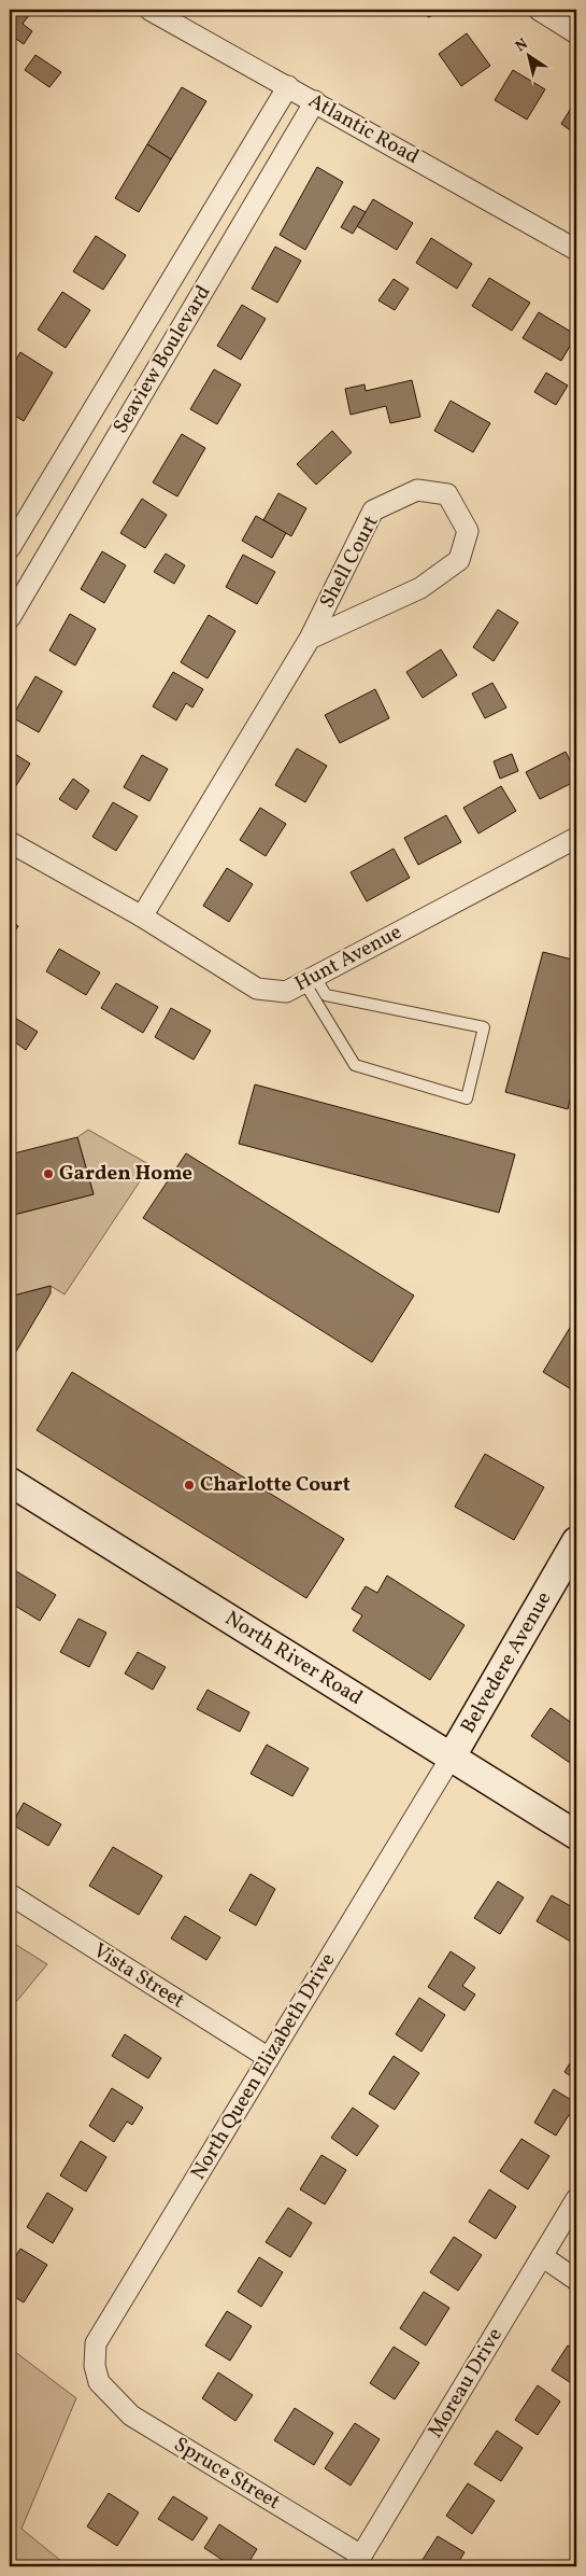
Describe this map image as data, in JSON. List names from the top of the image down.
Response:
{
  "streets": {
    "main road": ["North River Road", "Belvedere Avenue"],
    "street": [
      "Atlantic Road",
      "Seaview Boulevard",
      "Shell Court",
      "Hunt Avenue",
      "Vista Street",
      "North Queen Elizabeth Drive",
      "Moreau Drive",
      "Spruce Street"
    ]
  },
  "crossings": [
    ["Atlantic Road", "Seaview Boulevard"],
    ["Shell Court", "Hunt Avenue"],
    ["North River Road", "Belvedere Avenue"],
    ["North River Road", "North Queen Elizabeth Drive"],
    ["Belvedere Avenue", "North Queen Elizabeth Drive"],
    ["Vista Street", "North Queen Elizabeth Drive"],
    ["North Queen Elizabeth Drive", "Spruce Street"],
    ["Moreau Drive", "Spruce Street"]
  ],
  "places": ["Garden Home", "Charlotte Court"],
  "north": "top left"
}
